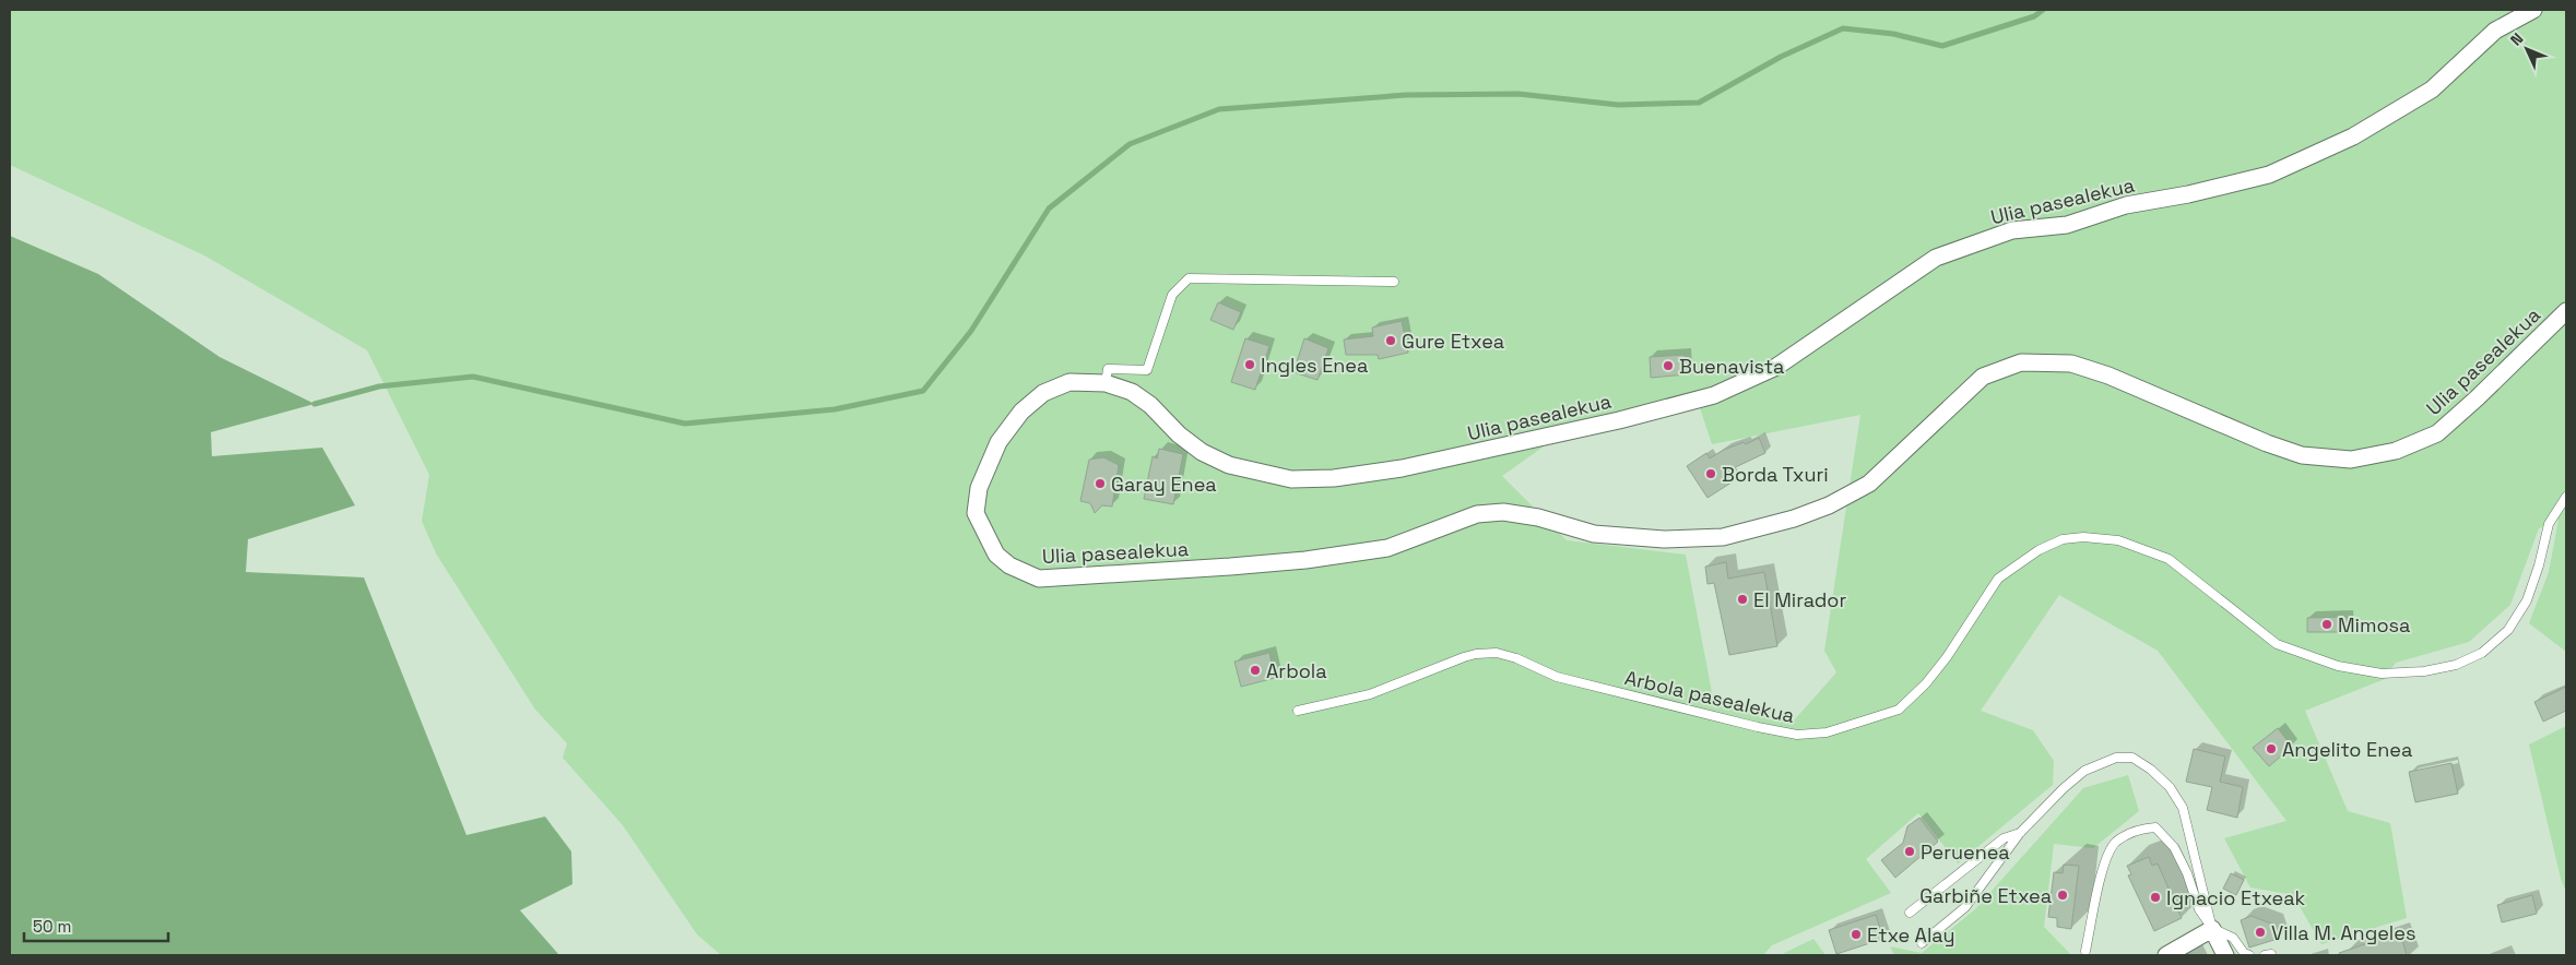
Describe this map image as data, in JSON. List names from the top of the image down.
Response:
{
  "streets": {
    "street": ["Ulia pasealekua"],
    "lane": ["Arbola pasealekua"]
  },
  "places": [
    "Gure Etxea",
    "Ingles Enea",
    "Buenavista",
    "Borda Txuri",
    "Garay Enea",
    "El Mirador",
    "Mimosa",
    "Arbola",
    "Angelito Enea",
    "Peruenea",
    "Garbiñe Etxea",
    "Ignacio Etxeak",
    "Villa M. Angeles",
    "Etxe Alay"
  ],
  "scale_bar": "50 m",
  "north": "top left"
}
